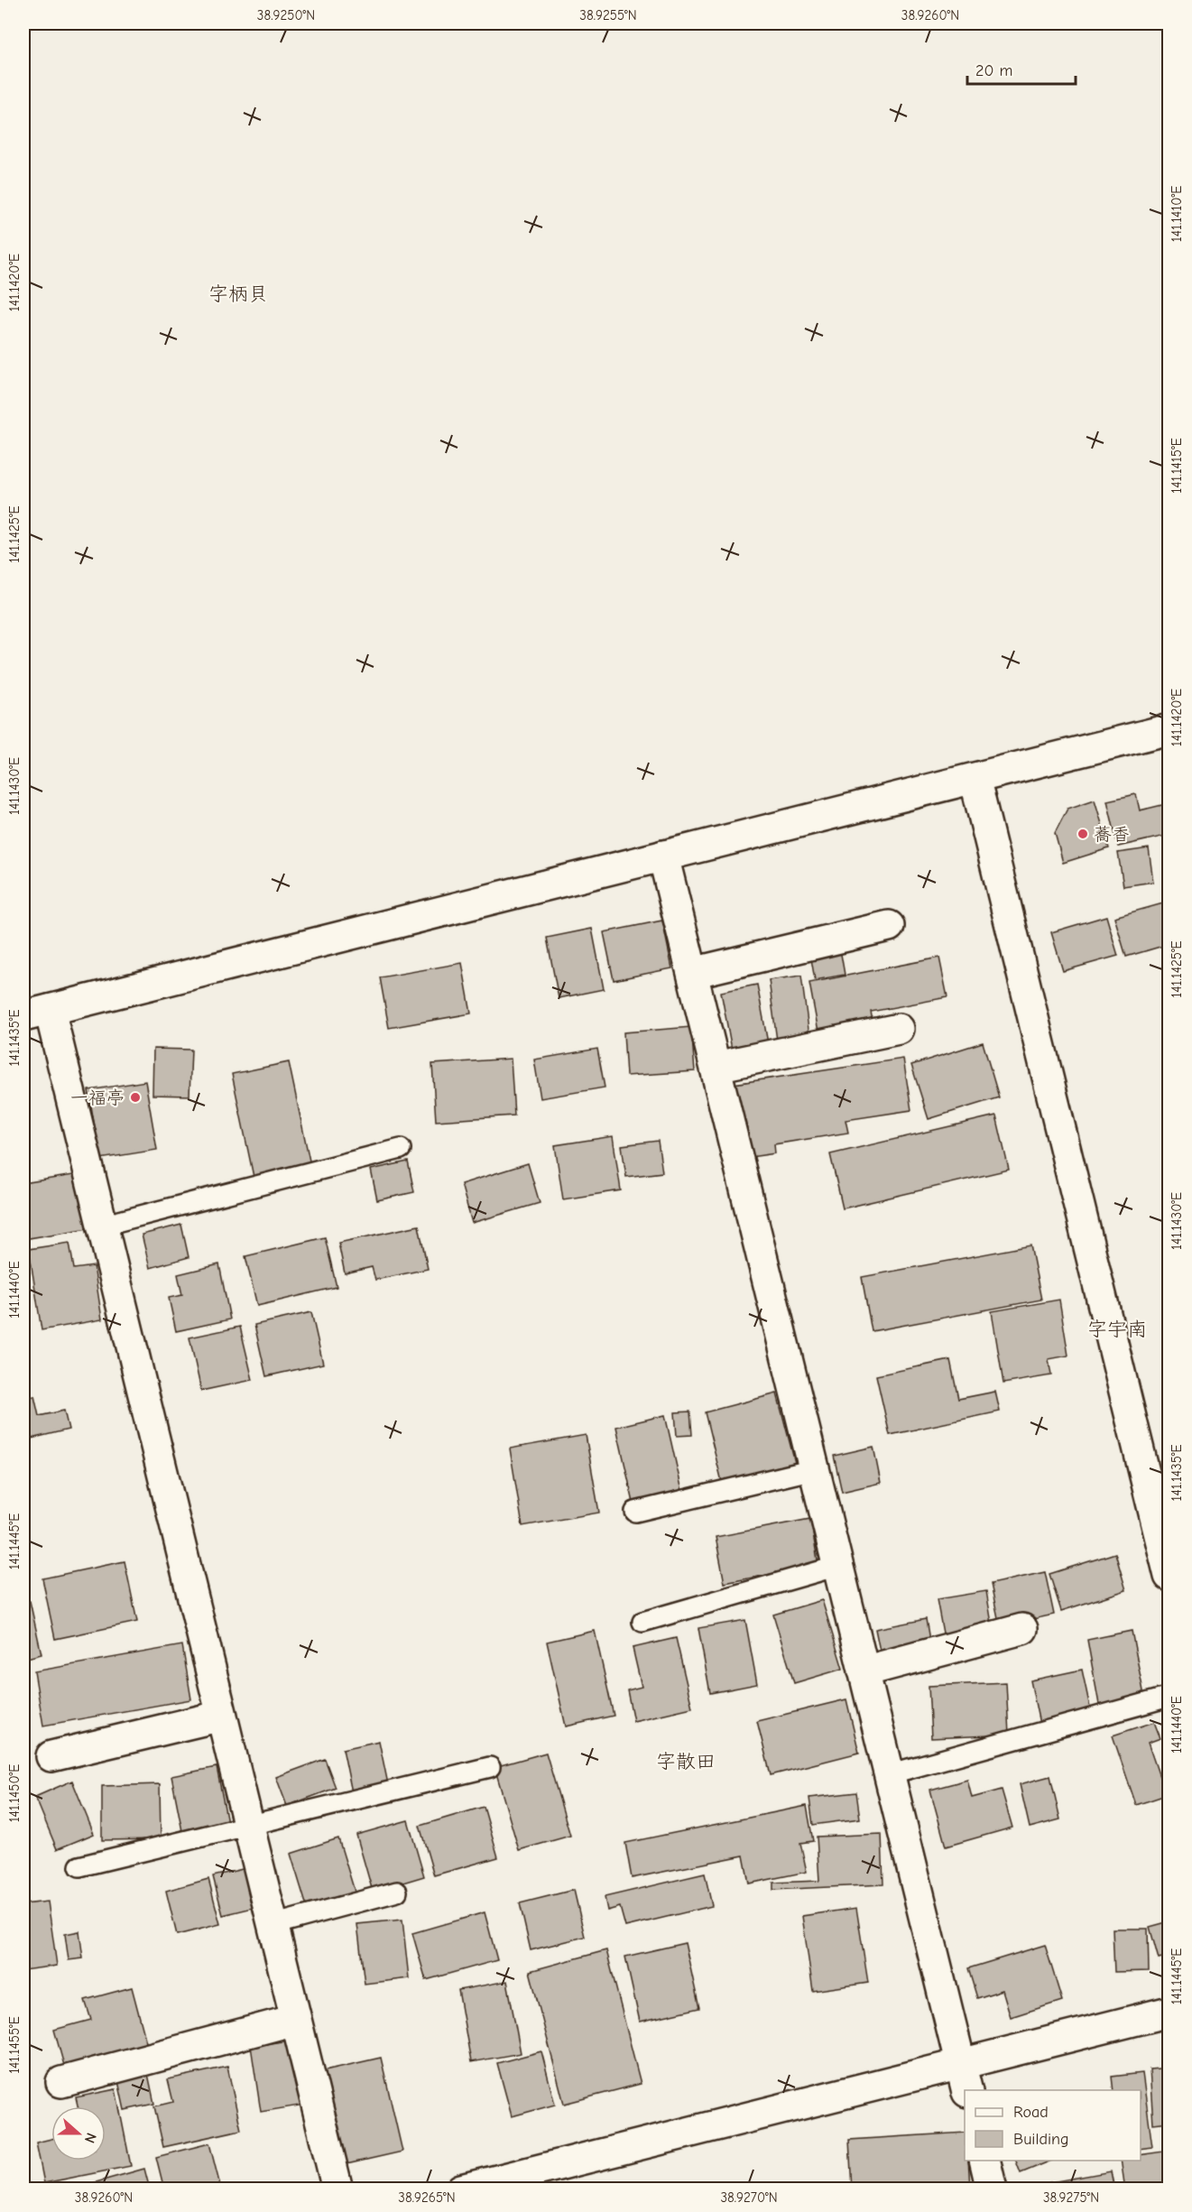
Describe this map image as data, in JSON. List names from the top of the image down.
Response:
{
  "districts": ["字柄貝", "字宇南", "字散田"],
  "places": ["蕎香", "一福亭"],
  "legend": ["Road", "Building"],
  "scale_bar": "20 m",
  "north": "right",
  "coordinates": [
    "38.9250°N",
    "38.9255°N",
    "38.9260°N",
    "141.1410°E",
    "141.1420°E",
    "141.1415°E",
    "141.1425°E",
    "141.1430°E",
    "141.1435°E",
    "141.1440°E",
    "141.1445°E",
    "141.1450°E",
    "141.1455°E",
    "38.9265°N",
    "38.9270°N",
    "38.9275°N"
  ]
}
